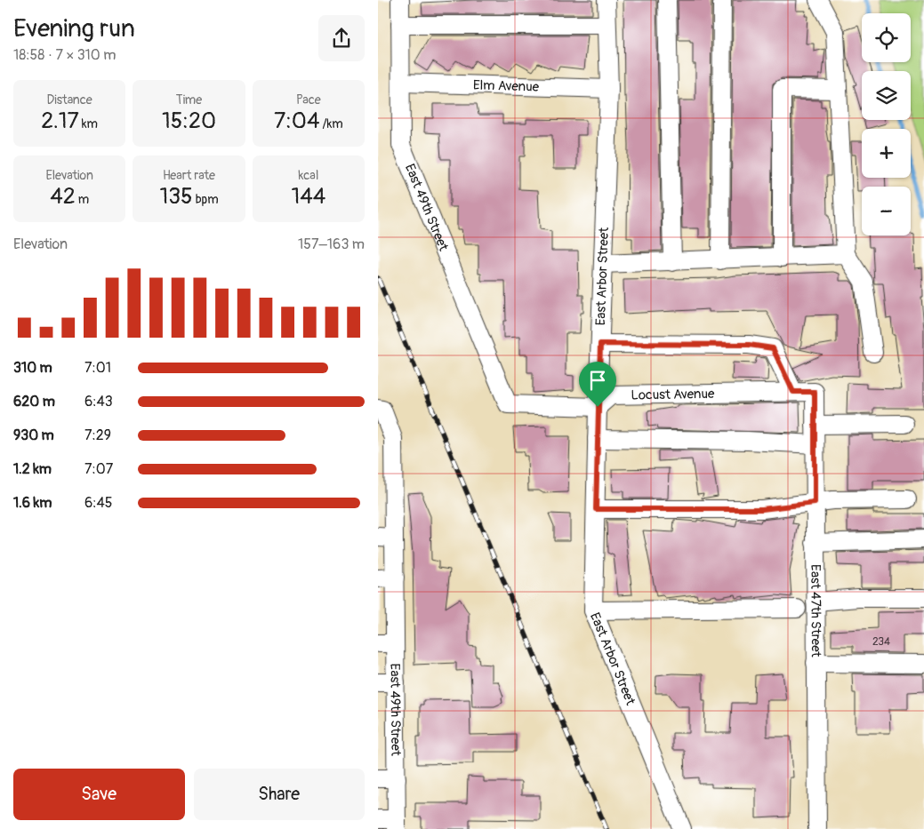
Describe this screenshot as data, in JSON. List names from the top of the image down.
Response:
{
  "streets": {
    "street": [
      "Elm Avenue",
      "East 49th Street",
      "East Arbor Street",
      "Locust Avenue",
      "East 47th Street"
    ]
  },
  "crossings": [
    ["Elm Avenue", "East 49th Street"],
    ["Elm Avenue", "East Arbor Street"],
    ["East 49th Street", "East Arbor Street"],
    ["East 49th Street", "Locust Avenue"],
    ["East Arbor Street", "Locust Avenue"],
    ["Locust Avenue", "East 47th Street"]
  ],
  "house_numbers": ["234"],
  "page": {
    "heading": ["Evening run", "18:58 · 7 × 310 m"],
    "map_buttons": ["+", "−"],
    "stats": [
      ["Distance", "2.17 km"],
      ["Time", "15:20"],
      ["Pace", "7:04 /km"],
      ["Elevation", "42 m"],
      ["Heart rate", "135 bpm"],
      ["kcal", "144"]
    ],
    "chart": ["Elevation", "157–163 m"],
    "list": [
      {
        "name": "310 m",
        "note": "7:01"
      },
      {
        "name": "620 m",
        "note": "6:43"
      },
      {
        "name": "930 m",
        "note": "7:29"
      },
      {
        "name": "1.2 km",
        "note": "7:07"
      },
      {
        "name": "1.6 km",
        "note": "6:45"
      }
    ],
    "buttons": ["Save", "Share"]
  }
}
